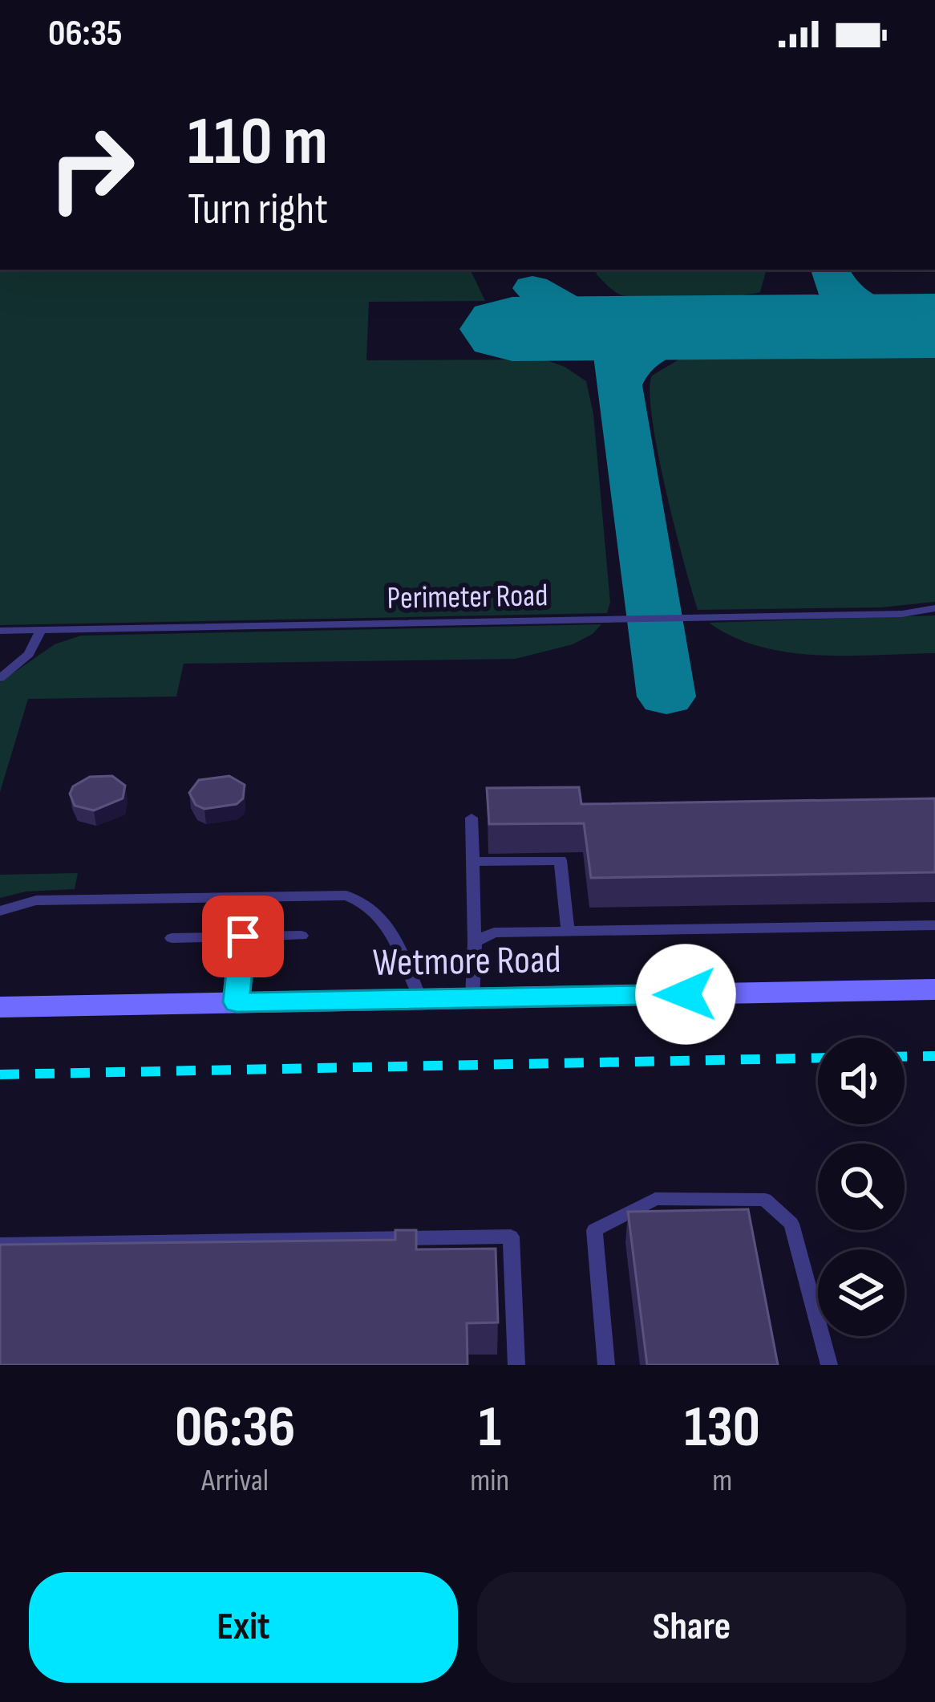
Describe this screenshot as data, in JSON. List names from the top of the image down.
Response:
{
  "streets": {
    "main road": ["Wetmore Road"],
    "lane": ["Perimeter Road"]
  },
  "page": {
    "status": "06:35",
    "turn": ["110 m", "Turn right"],
    "eta": [
      "06:36",
      "Arrival",
      "1",
      "min",
      "130",
      "m"
    ],
    "buttons": ["Exit", "Share"]
  }
}
